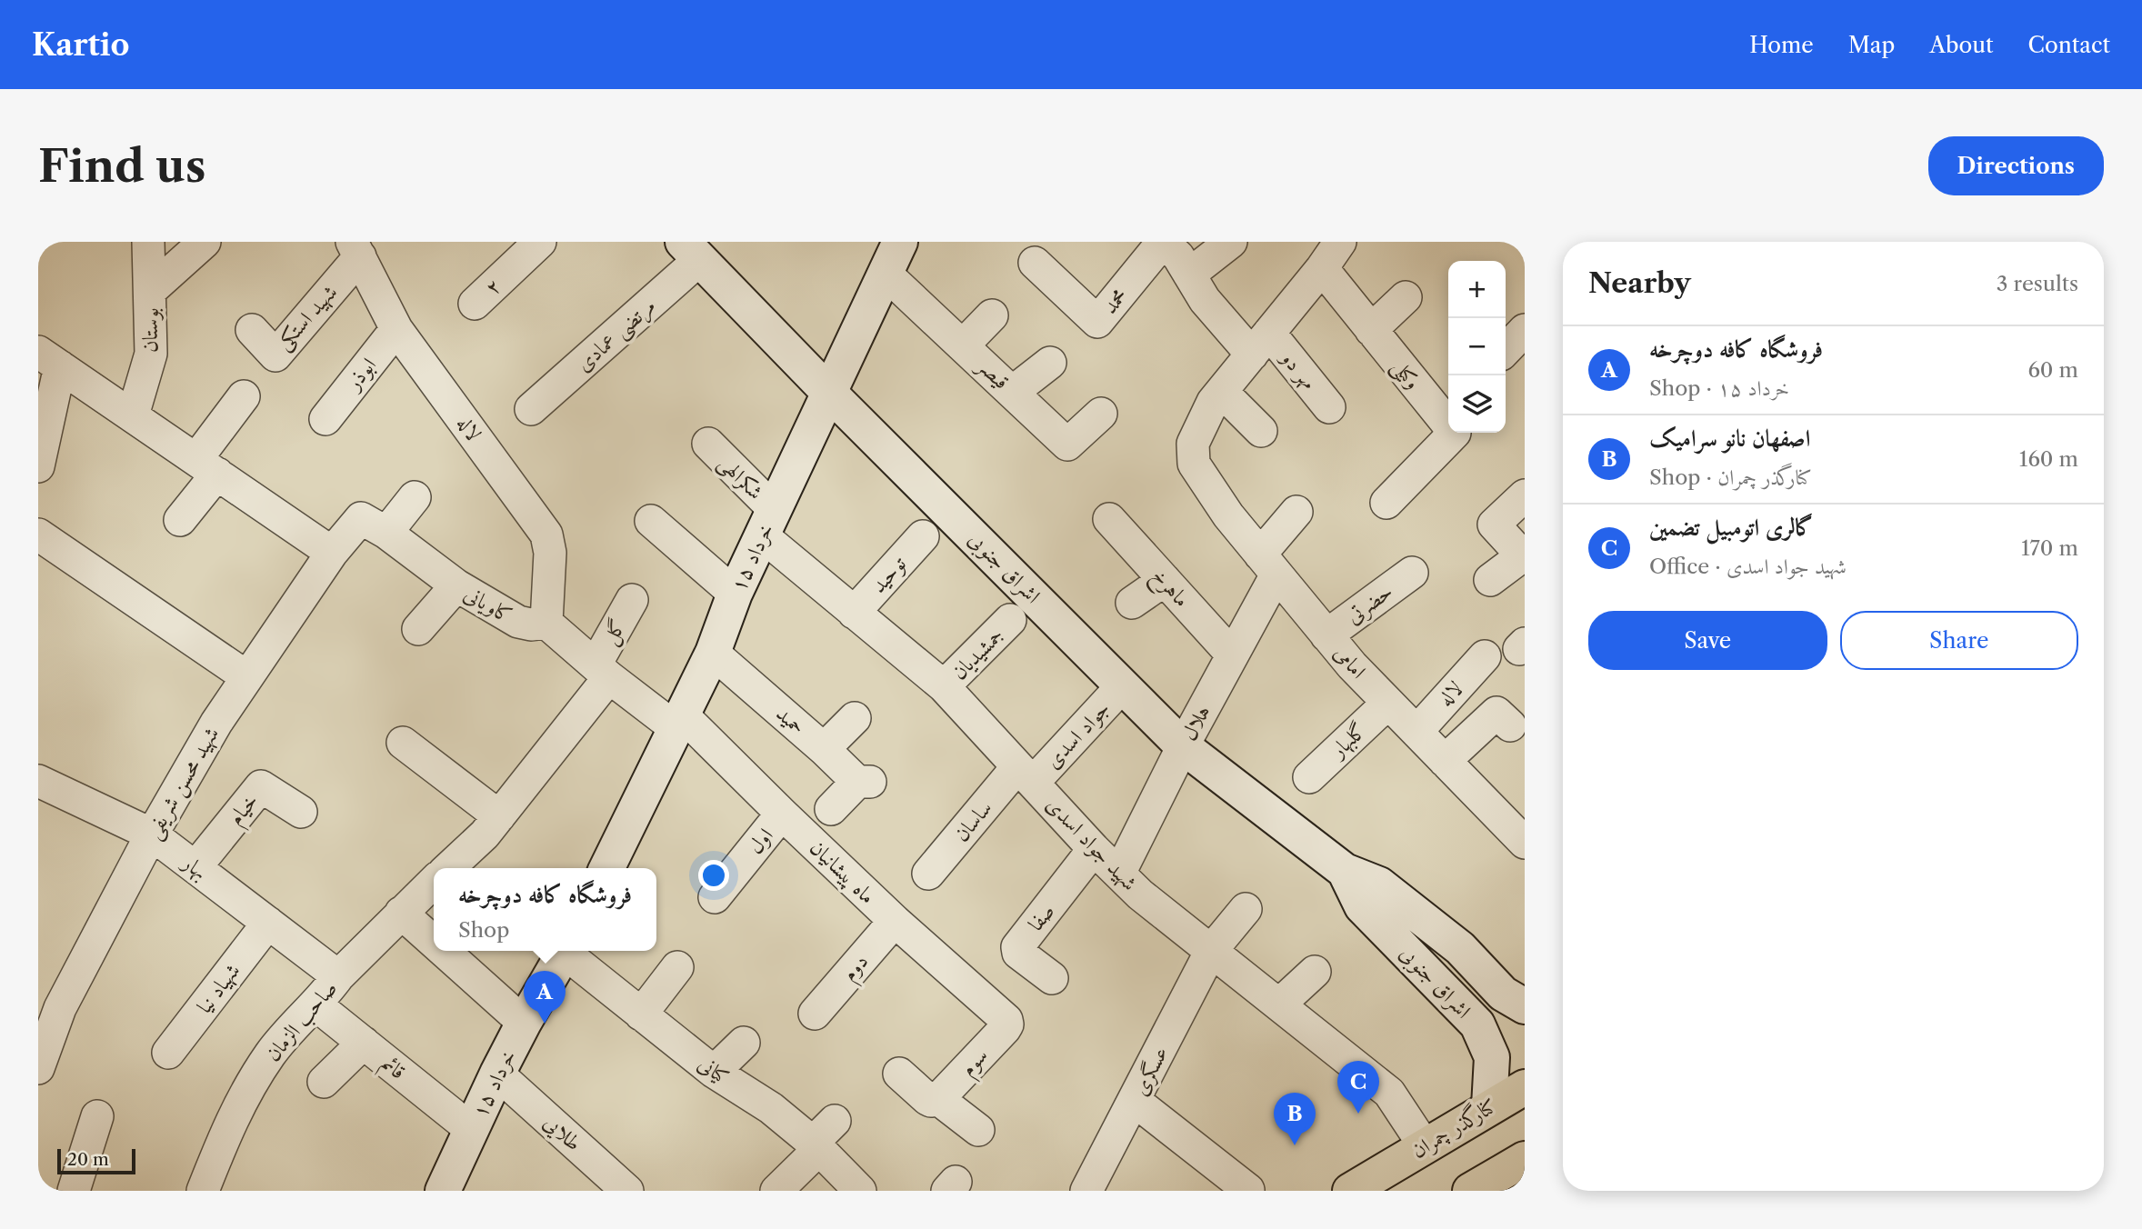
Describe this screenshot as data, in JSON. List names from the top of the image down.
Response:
{
  "streets": {
    "main road": ["۱۵ خرداد", "اشراق جنوبی", "کنارگذر چمران"],
    "street": [
      "۲",
      "محمد",
      "شهید استکی",
      "بوستان",
      "مرتضی عمادی",
      "مهر دو",
      "ابوذر",
      "قیصر",
      "وکیلی",
      "لاله",
      "شکرالهی",
      "توحید",
      "ماهرخ",
      "حضرتی",
      "کاویانی",
      "گل",
      "جمشیدیان",
      "امامی",
      "حمید",
      "هلال",
      "جواد اسدی",
      "گلبهار",
      "شهید محسن شریفی",
      "خیام",
      "ساسان",
      "اول",
      "شهید جواد اسدی",
      "بهار",
      "ماه پیشانیان",
      "صفا",
      "دوم",
      "شهیاد نیا",
      "صاحب الزمان",
      "سوم",
      "قائم",
      "کیانی",
      "عسگری",
      "طلایی"
    ]
  },
  "crossings": [
    ["محمد", "مهر دو"],
    ["شهید استکی", "لاله"],
    ["مرتضی عمادی", "اشراق جنوبی"],
    ["ابوذر", "لاله"],
    ["قیصر", "۱۵ خرداد"],
    ["لاله", "کاویانی"],
    ["لاله", "امامی"],
    ["شکرالهی", "۱۵ خرداد"],
    ["شکرالهی", "شهید جواد اسدی"],
    ["۱۵ خرداد", "اشراق جنوبی"],
    ["۱۵ خرداد", "حمید"],
    ["۱۵ خرداد", "شهید جواد اسدی"],
    ["۱۵ خرداد", "ماه پیشانیان"],
    ["۱۵ خرداد", "قائم"],
    ["۱۵ خرداد", "طلایی"],
    ["اشراق جنوبی", "هلال"],
    ["اشراق جنوبی", "جواد اسدی"],
    ["اشراق جنوبی", "کنارگذر چمران"],
    ["توحید", "شهید جواد اسدی"],
    ["ماهرخ", "هلال"],
    ["حضرتی", "امامی"],
    ["کاویانی", "شهید محسن شریفی"],
    ["جمشیدیان", "شهید جواد اسدی"],
    ["امامی", "هلال"],
    ["امامی", "گلبهار"],
    ["هلال", "شهید جواد اسدی"],
    ["جواد اسدی", "ساسان"],
    ["جواد اسدی", "شهید جواد اسدی"],
    ["شهید محسن شریفی", "بهار"],
    ["خیام", "بهار"],
    ["ساسان", "شهید جواد اسدی"],
    ["اول", "ماه پیشانیان"],
    ["شهید جواد اسدی", "صفا"],
    ["شهید جواد اسدی", "عسگری"],
    ["شهید جواد اسدی", "کنارگذر چمران"],
    ["بهار", "شهیاد نیا"],
    ["بهار", "صاحب الزمان"],
    ["ماه پیشانیان", "دوم"],
    ["ماه پیشانیان", "سوم"],
    ["صاحب الزمان", "قائم"]
  ],
  "scale_bar": "20 m",
  "page": {
    "header": "Kartio",
    "nav": [
      "Home",
      "Map",
      "About",
      "Contact"
    ],
    "buttons": [
      "Directions",
      ["Save", "Share"]
    ],
    "title": "Find us",
    "heading": ["Nearby", "3 results"],
    "map_buttons": ["+", "−"],
    "list": [
      {
        "mark": "A",
        "name": "فروشگاه کافه دوچرخه",
        "note": "Shop · ۱۵ خرداد",
        "value": "60 m"
      },
      {
        "mark": "B",
        "name": "اصفهان نانو سرامیک",
        "note": "Shop · کنارگذر چمران",
        "value": "160 m"
      },
      {
        "mark": "C",
        "name": "گالری اتومبیل تضمین",
        "note": "Office · شهید جواد اسدی",
        "value": "170 m"
      }
    ],
    "popup": ["فروشگاه کافه دوچرخه", "Shop"],
    "pins": ["A", "C", "B"],
    "scale": "20 m"
  }
}
